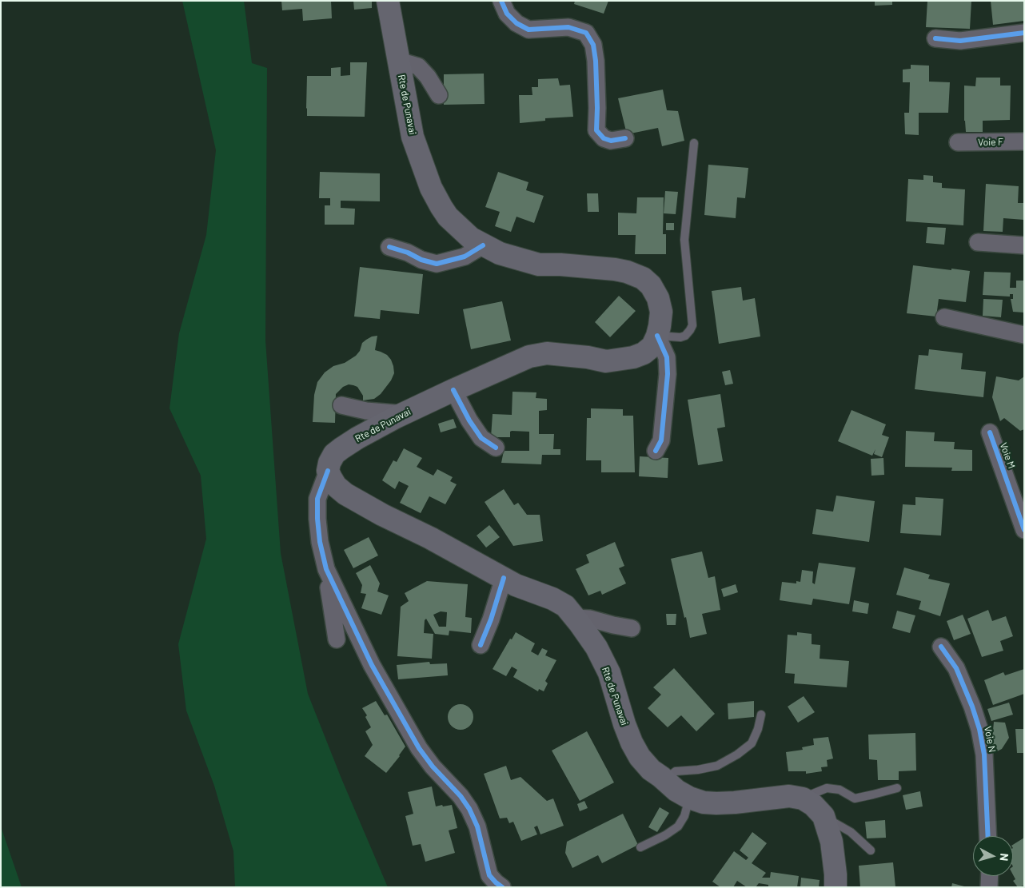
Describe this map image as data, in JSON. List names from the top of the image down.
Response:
{
  "streets": {
    "main road": ["Rte de Punavai"],
    "street": ["Voie F", "Voie M", "Voie N"]
  },
  "north": "right"
}
